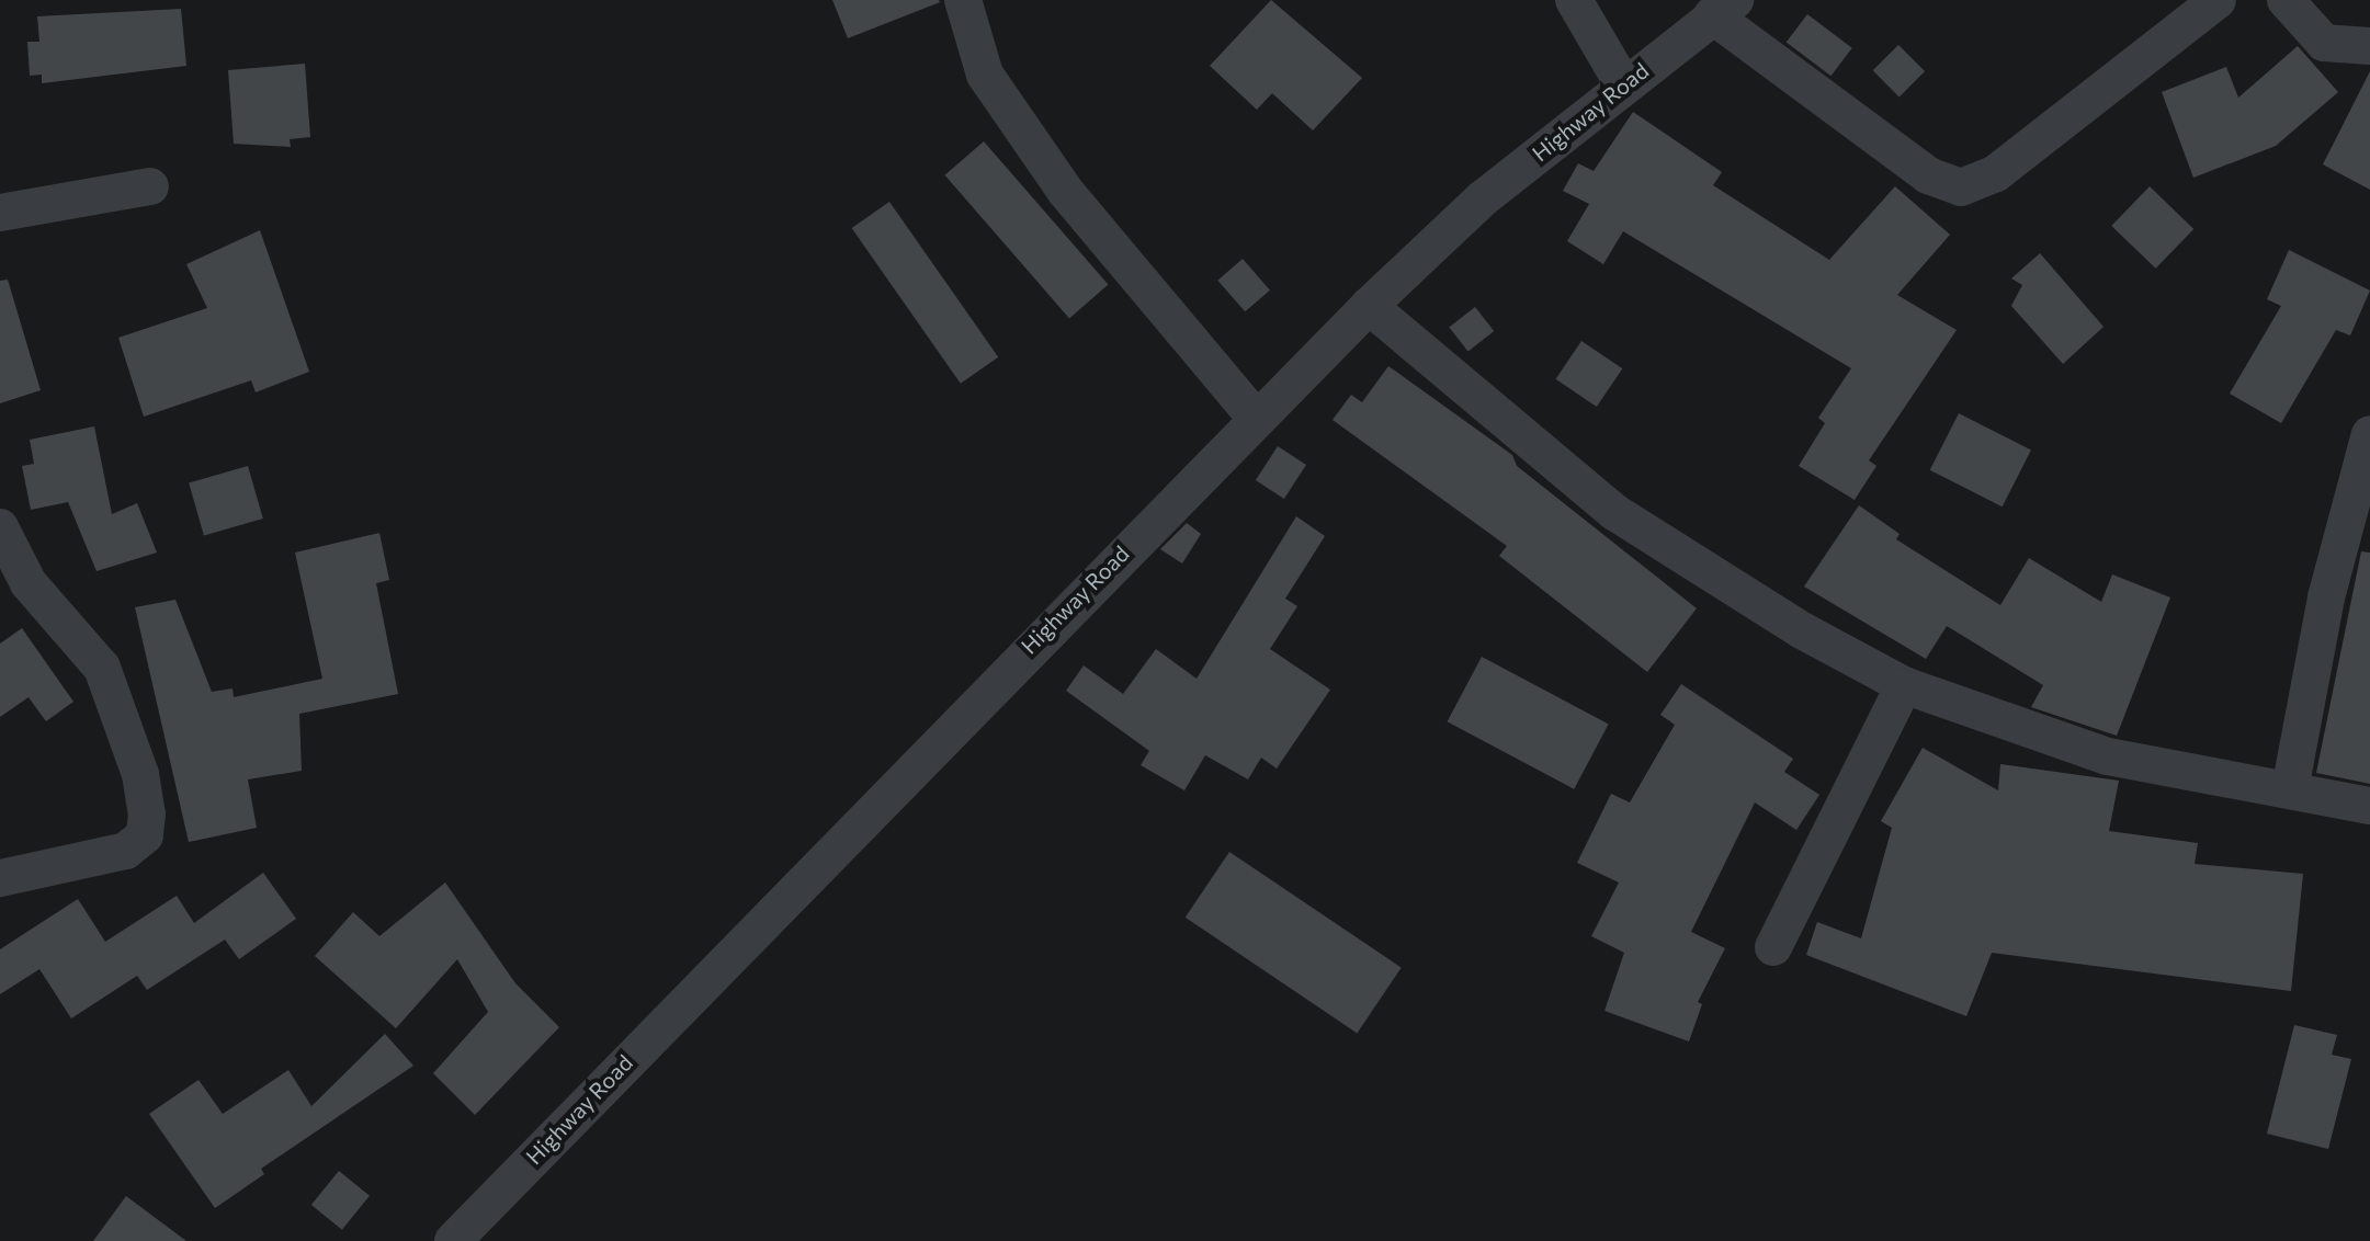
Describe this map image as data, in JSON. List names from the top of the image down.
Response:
{
  "streets": {
    "street": ["Highway Road"]
  }
}
